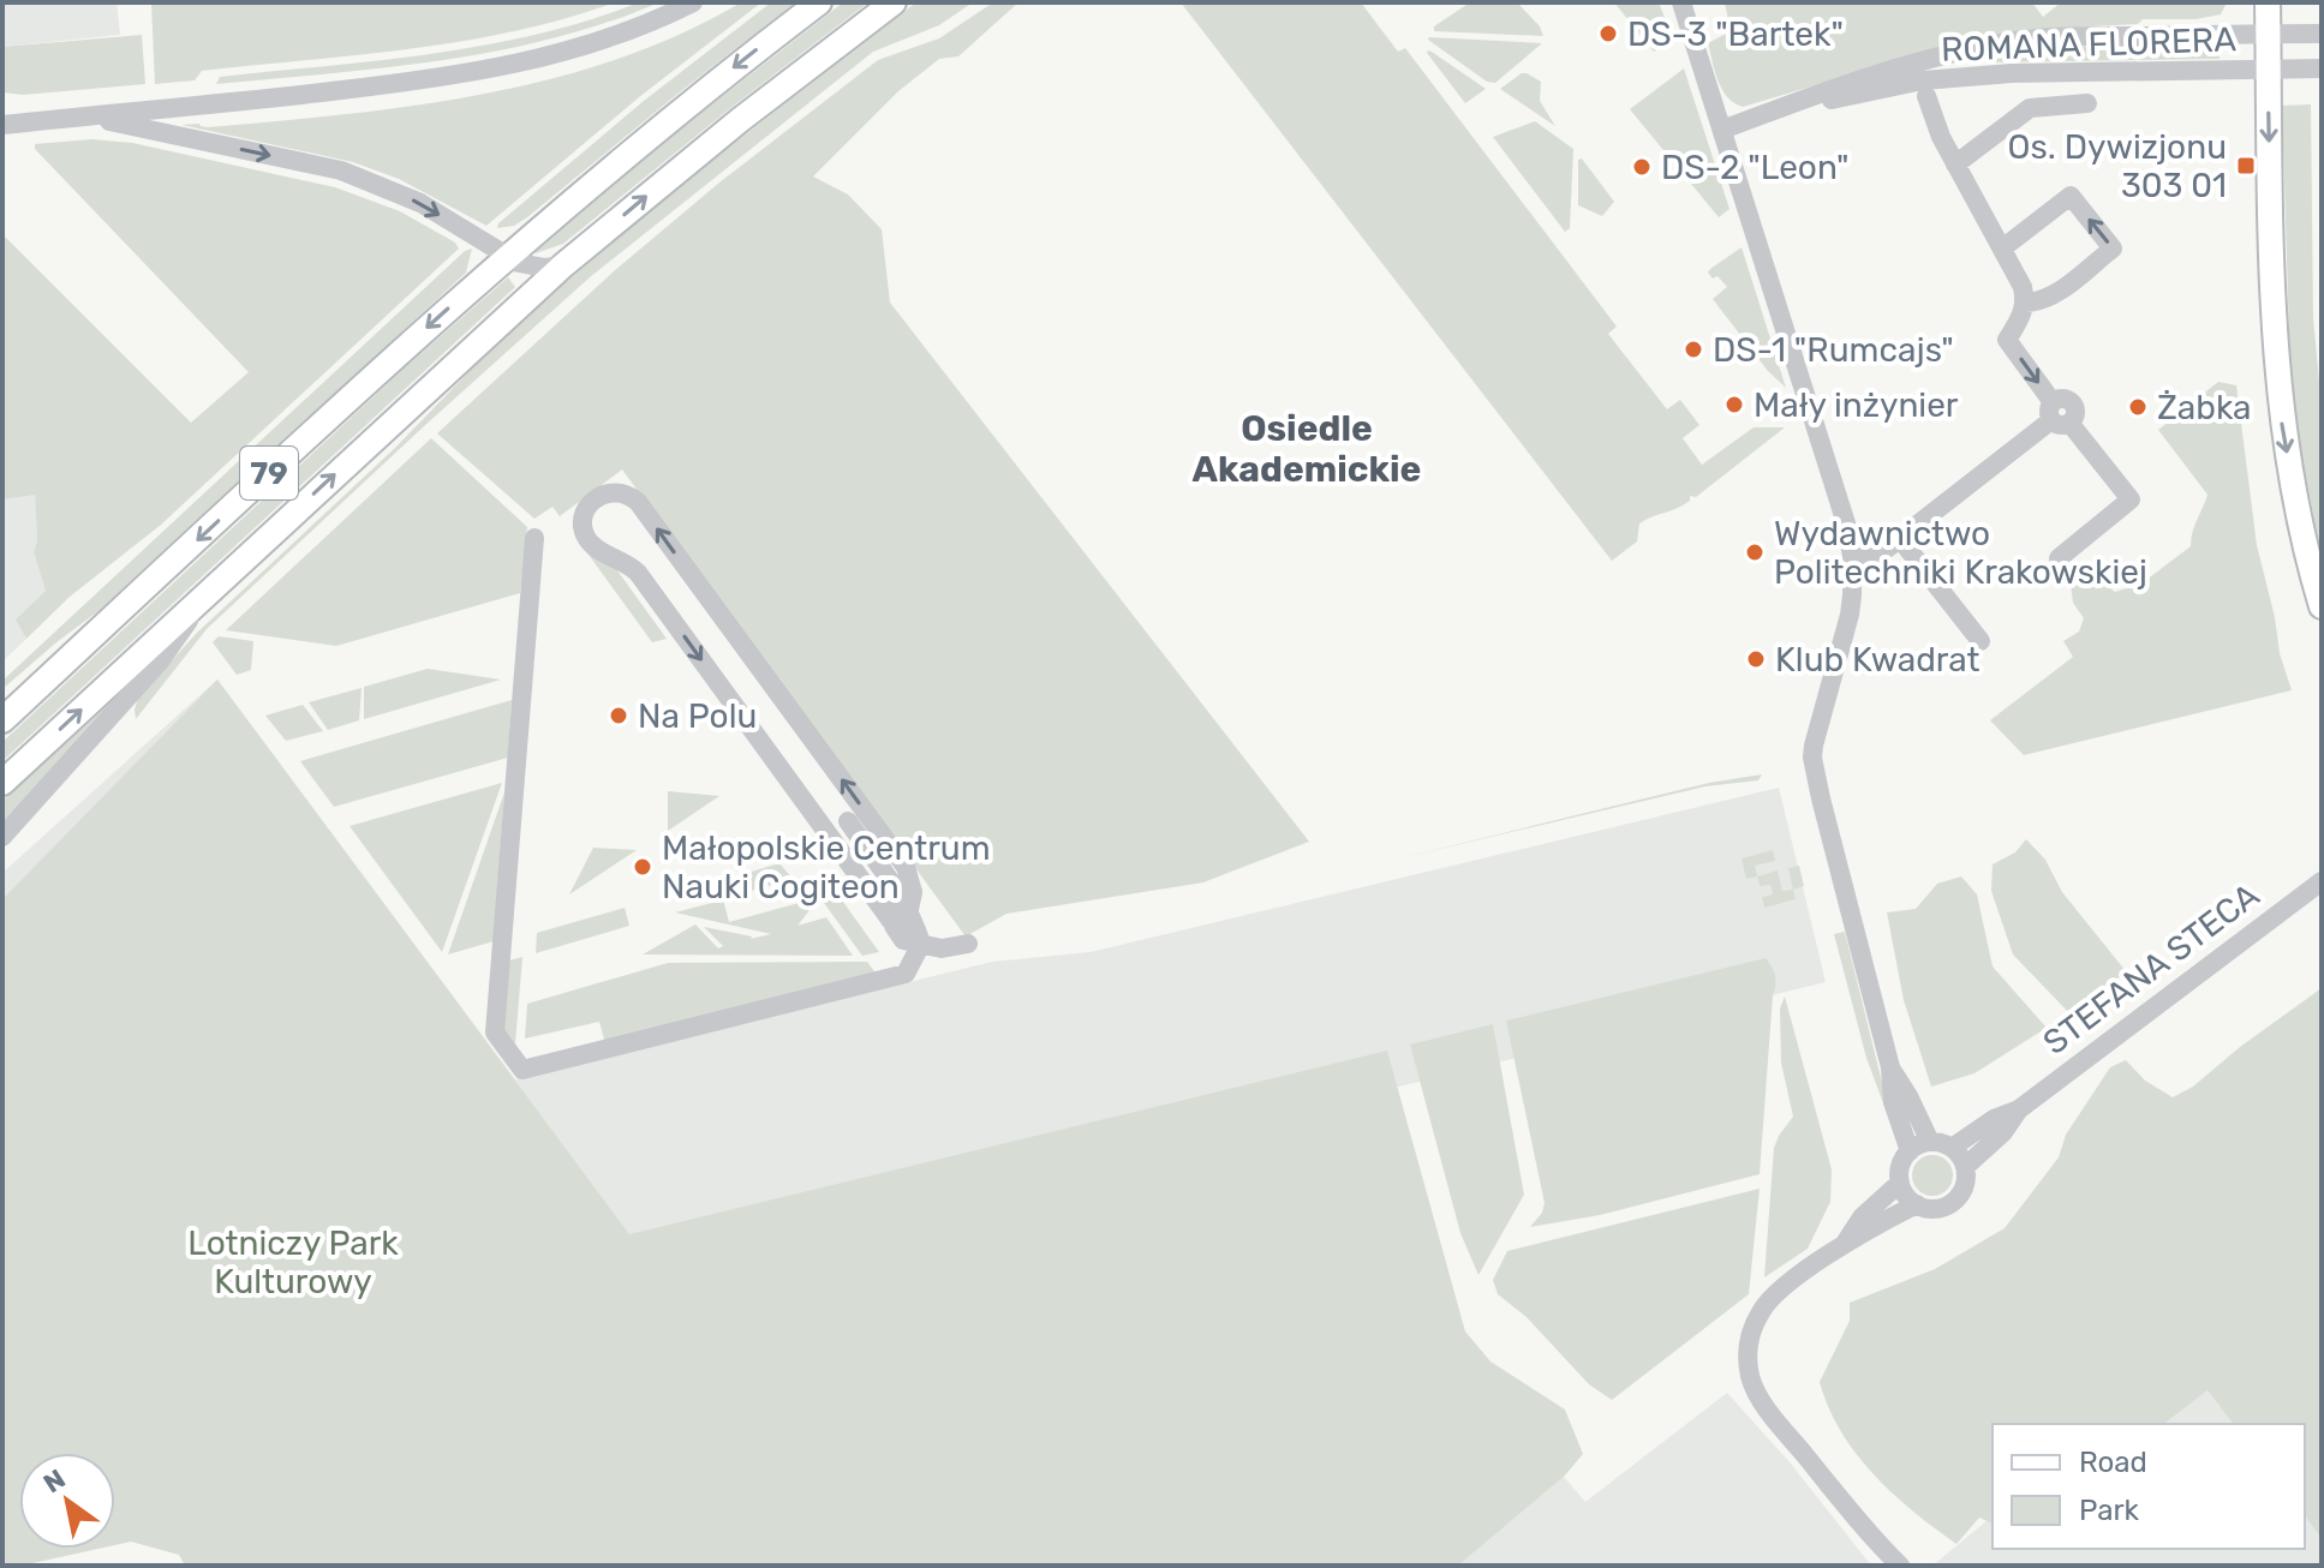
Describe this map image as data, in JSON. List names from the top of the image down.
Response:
{
  "streets": {
    "main road": ["79"],
    "street": ["ROMANA FLORERA", "STEFANA STECA"]
  },
  "districts": ["Osiedle Akademickie"],
  "parks": ["Lotniczy Park Kulturowy"],
  "places": {
    "other": [
      "DS-3 \"Bartek\"",
      "DS-2 \"Leon\"",
      "DS-1 \"Rumcajs\"",
      "Mały inżynier",
      "Żabka",
      "Wydawnictwo Politechniki Krakowskiej",
      "Klub Kwadrat",
      "Na Polu",
      "Małopolskie Centrum Nauki Cogiteon"
    ],
    "transit": ["Os. Dywizjonu 303 01"]
  },
  "legend": ["Road", "Park"],
  "north": "top left"
}
